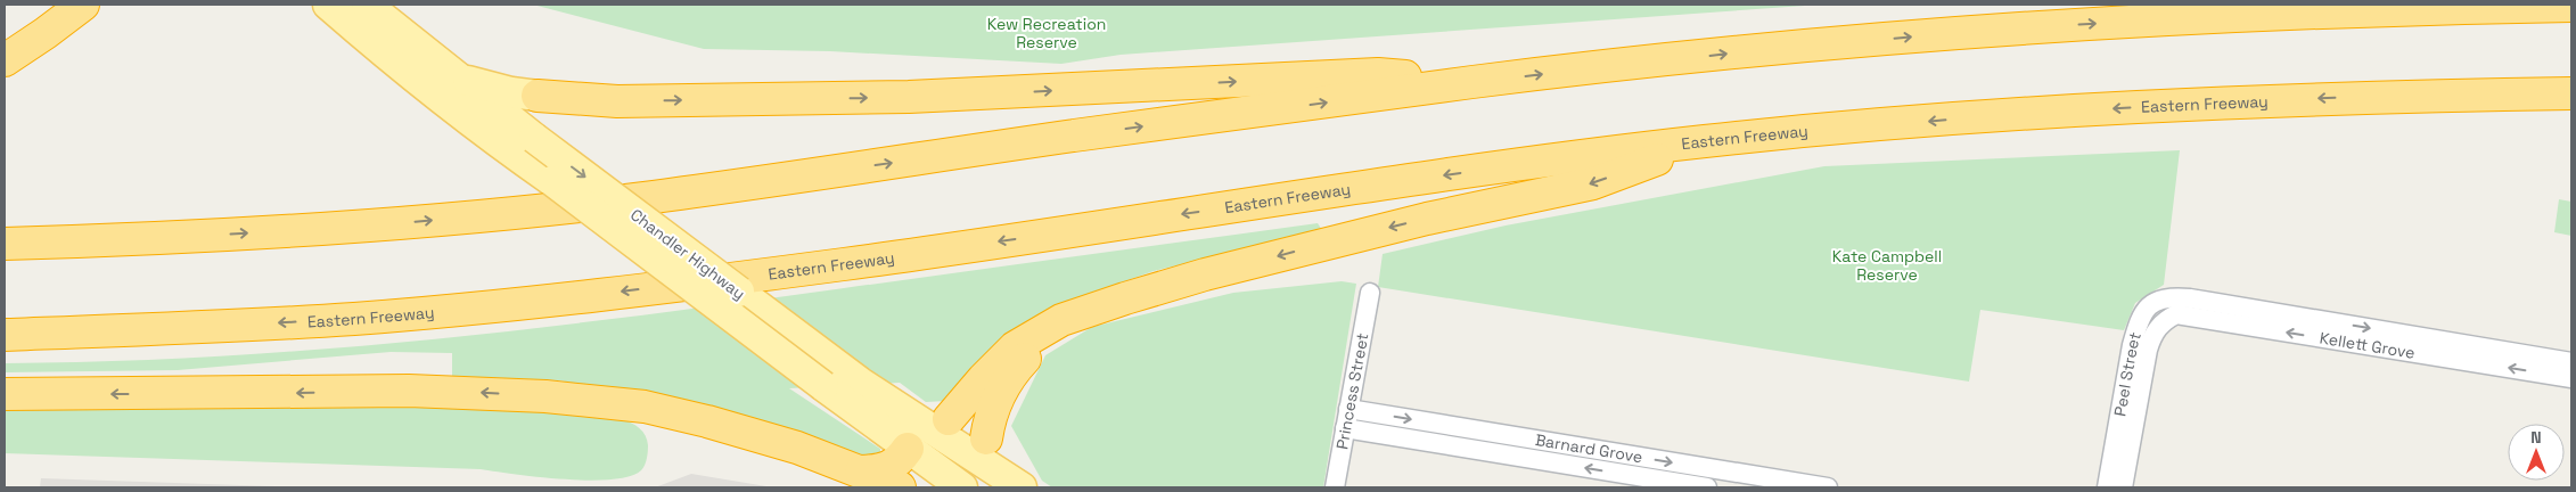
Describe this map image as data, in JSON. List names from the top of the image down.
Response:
{
  "streets": {
    "highway": ["Eastern Freeway"],
    "main road": ["Chandler Highway"],
    "street": [
      "Kellett Grove",
      "Peel Street",
      "Princess Street",
      "Barnard Grove"
    ]
  },
  "crossings": [
    ["Kellett Grove", "Peel Street"],
    ["Princess Street", "Barnard Grove"]
  ],
  "parks": ["Kew Recreation Reserve", "Kate Campbell Reserve"],
  "north": "top"
}
